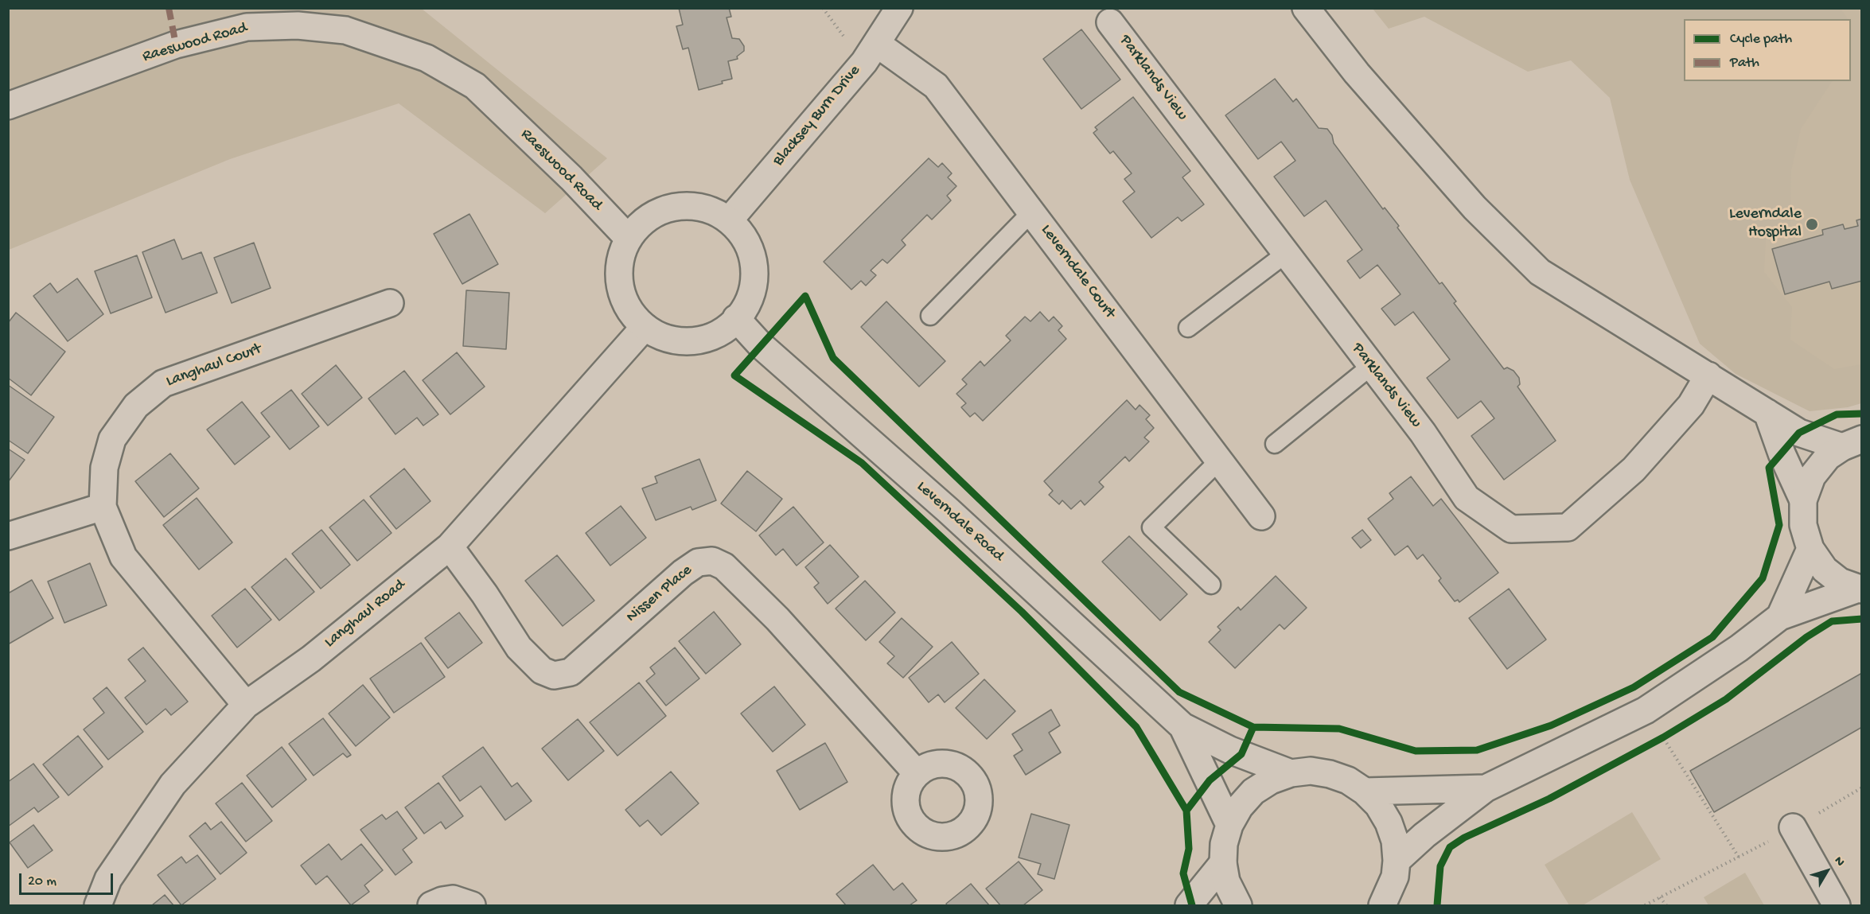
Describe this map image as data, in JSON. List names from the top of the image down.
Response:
{
  "streets": {
    "street": [
      "Raeswood Road",
      "Parklands View",
      "Blacksey Burn Drive",
      "Leverndale Court",
      "Langhaul Court",
      "Leverndale Road",
      "Nissen Place",
      "Langhaul Road"
    ]
  },
  "crossings": [
    ["Raeswood Road", "Blacksey Burn Drive"],
    ["Raeswood Road", "Leverndale Road"],
    ["Raeswood Road", "Langhaul Road"],
    ["Blacksey Burn Drive", "Leverndale Court"],
    ["Blacksey Burn Drive", "Leverndale Road"],
    ["Blacksey Burn Drive", "Langhaul Road"],
    ["Langhaul Court", "Langhaul Road"],
    ["Leverndale Road", "Langhaul Road"],
    ["Nissen Place", "Langhaul Road"]
  ],
  "places": ["Leverndale Hospital"],
  "legend": ["Cycle path", "Path"],
  "scale_bar": "20 m",
  "north": "top right"
}
